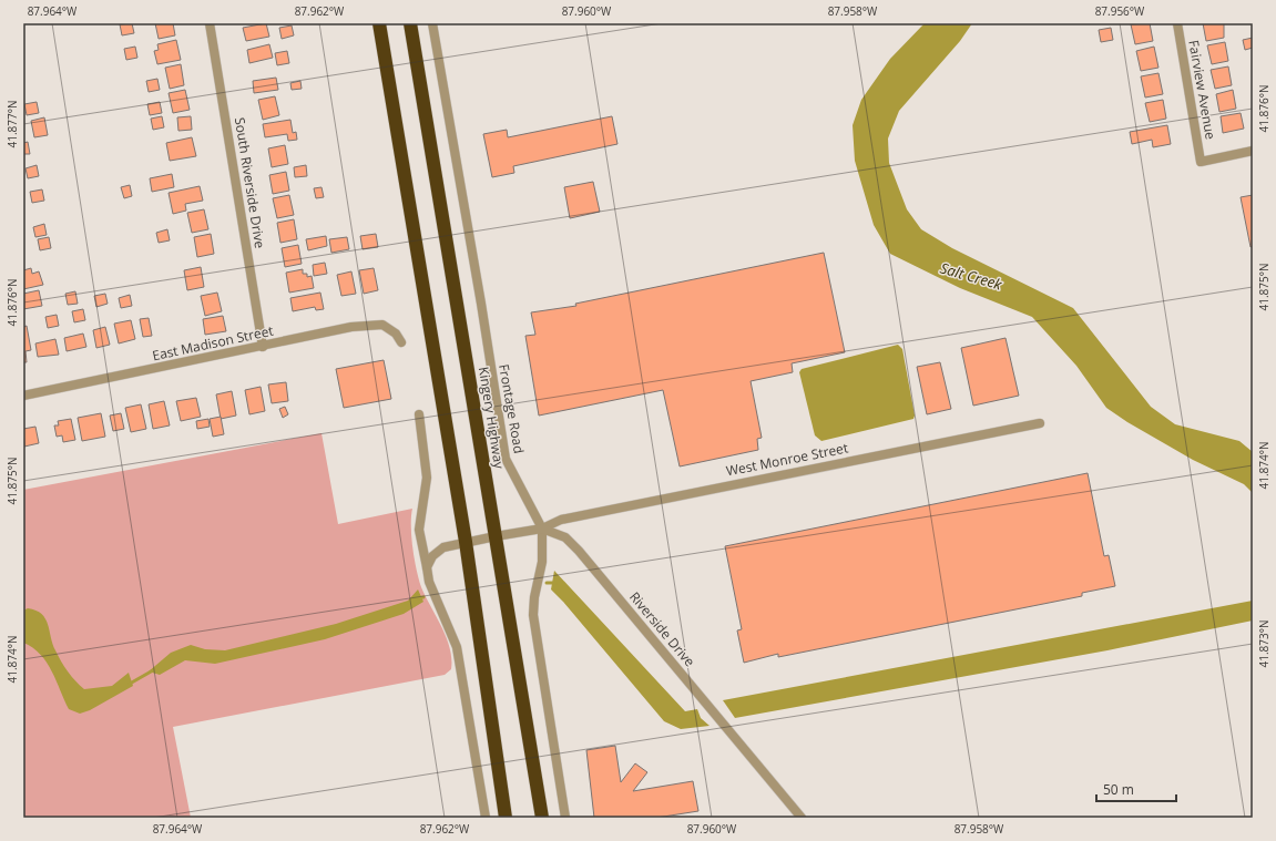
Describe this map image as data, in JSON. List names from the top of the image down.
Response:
{
  "streets": {
    "highway": ["Kingery Highway"],
    "street": [
      "Fairview Avenue",
      "South Riverside Drive",
      "East Madison Street",
      "Frontage Road",
      "West Monroe Street",
      "Riverside Drive"
    ]
  },
  "crossings": [
    ["South Riverside Drive", "East Madison Street"],
    ["Frontage Road", "West Monroe Street"],
    ["Frontage Road", "Riverside Drive"],
    ["West Monroe Street", "Riverside Drive"]
  ],
  "water": ["Salt Creek"],
  "scale_bar": "50 m",
  "coordinates": [
    "87.964°W",
    "87.962°W",
    "87.960°W",
    "87.958°W",
    "87.956°W",
    "41.876°N",
    "41.877°N",
    "41.875°N",
    "41.874°N",
    "41.873°N"
  ]
}
